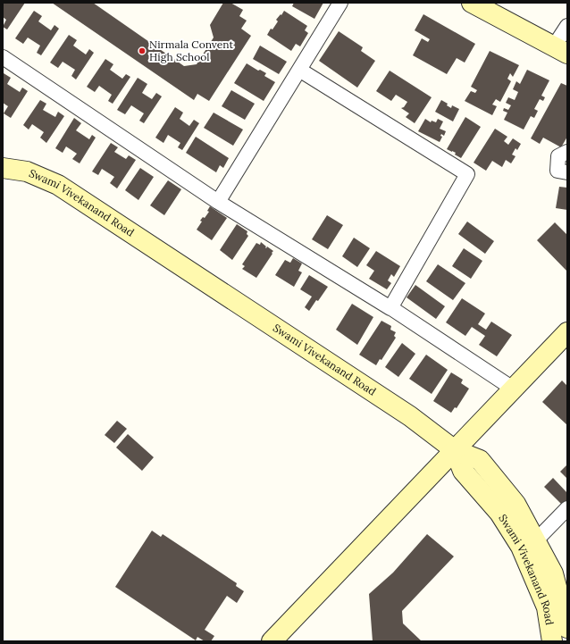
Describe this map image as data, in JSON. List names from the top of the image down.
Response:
{
  "streets": {
    "street": ["Swami Vivekanand Road"]
  },
  "places": ["Nirmala Convent High School"]
}
